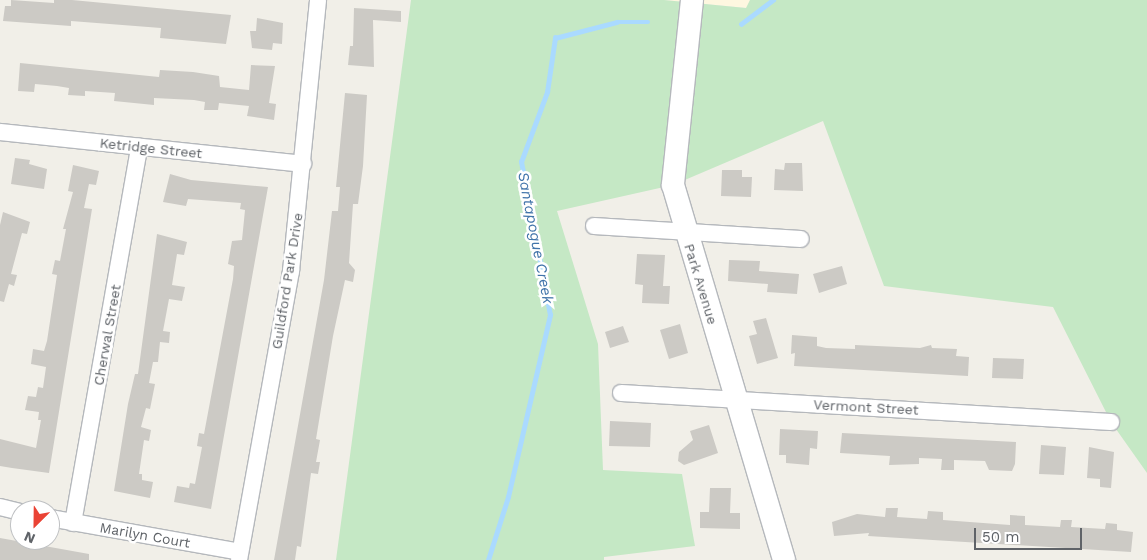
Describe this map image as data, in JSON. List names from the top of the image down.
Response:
{
  "streets": {
    "street": [
      "Ketridge Street",
      "Guildford Park Drive",
      "Park Avenue",
      "Cherwal Street",
      "Vermont Street",
      "Marilyn Court"
    ]
  },
  "crossings": [
    ["Ketridge Street", "Guildford Park Drive"],
    ["Ketridge Street", "Cherwal Street"],
    ["Guildford Park Drive", "Marilyn Court"],
    ["Park Avenue", "Vermont Street"],
    ["Cherwal Street", "Marilyn Court"]
  ],
  "water": ["Santapogue Creek"],
  "scale_bar": "50 m",
  "north": "bottom left"
}
